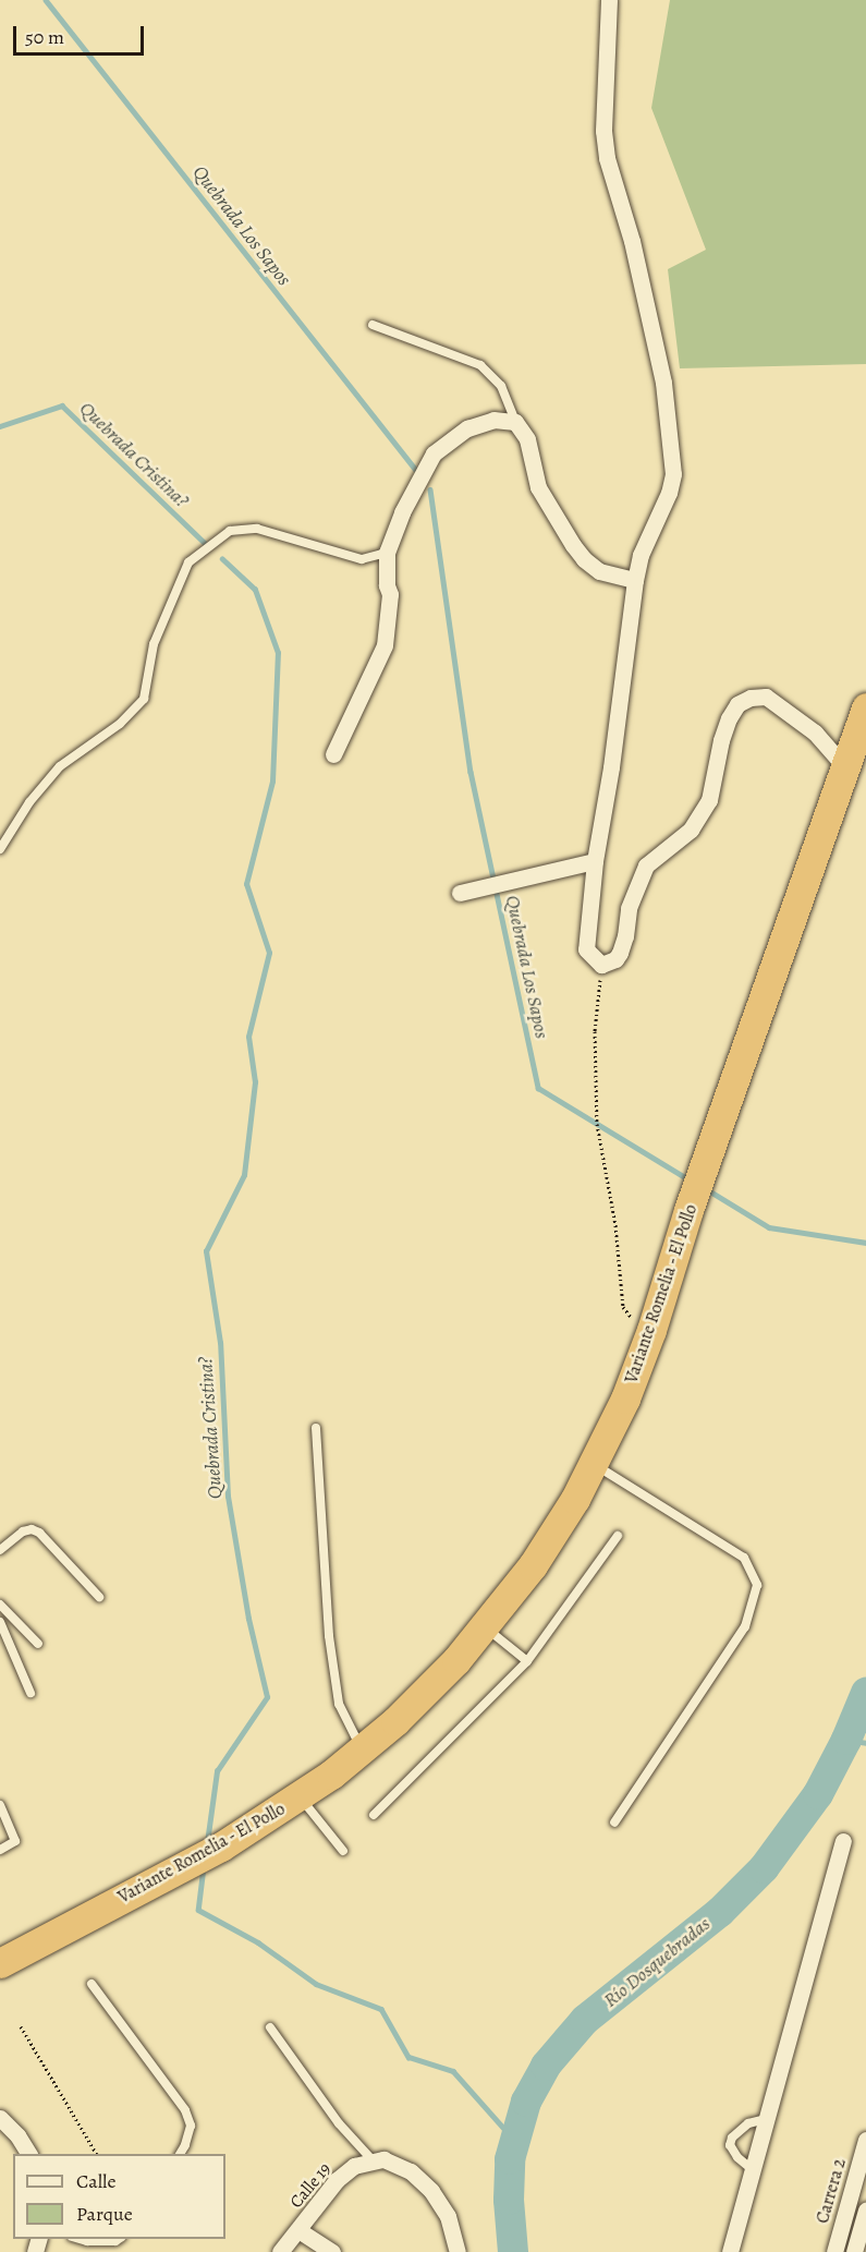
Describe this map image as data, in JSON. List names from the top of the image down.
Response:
{
  "streets": {
    "highway": ["Variante Romelia - El Pollo"],
    "street": ["Calle 19", "Carrera 2"]
  },
  "water": ["Quebrada Los Sapos", "Quebrada Cristina?", "Río Dosquebradas"],
  "legend": ["Calle", "Parque"],
  "scale_bar": "50 m"
}
